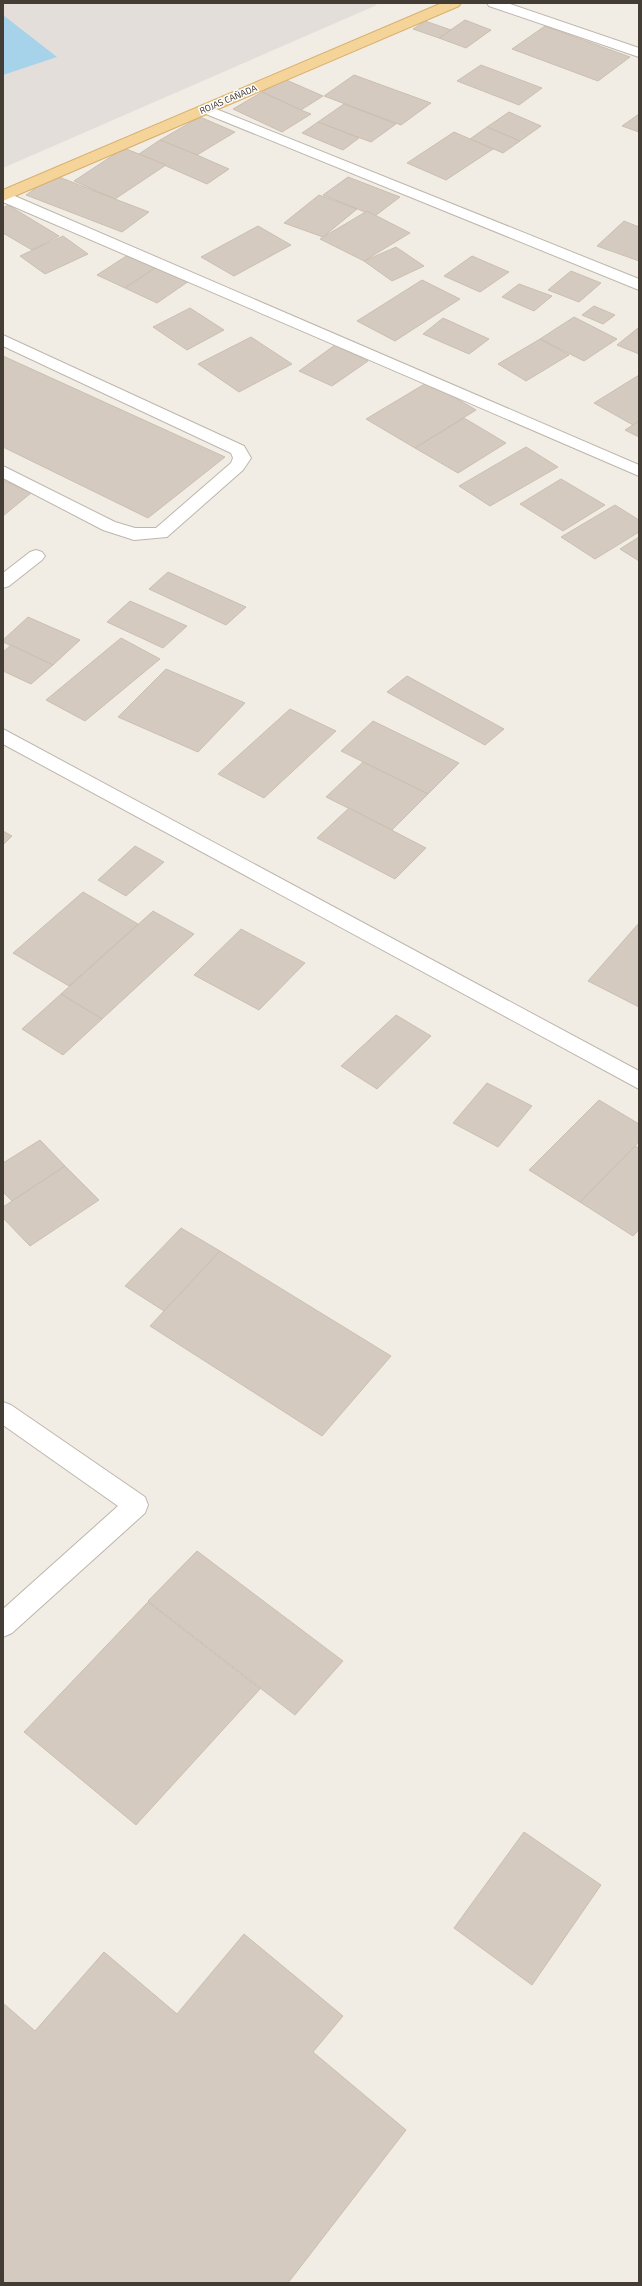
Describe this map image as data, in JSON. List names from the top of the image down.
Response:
{
  "streets": {
    "main road": ["ROJAS CAÑADA"]
  }
}
